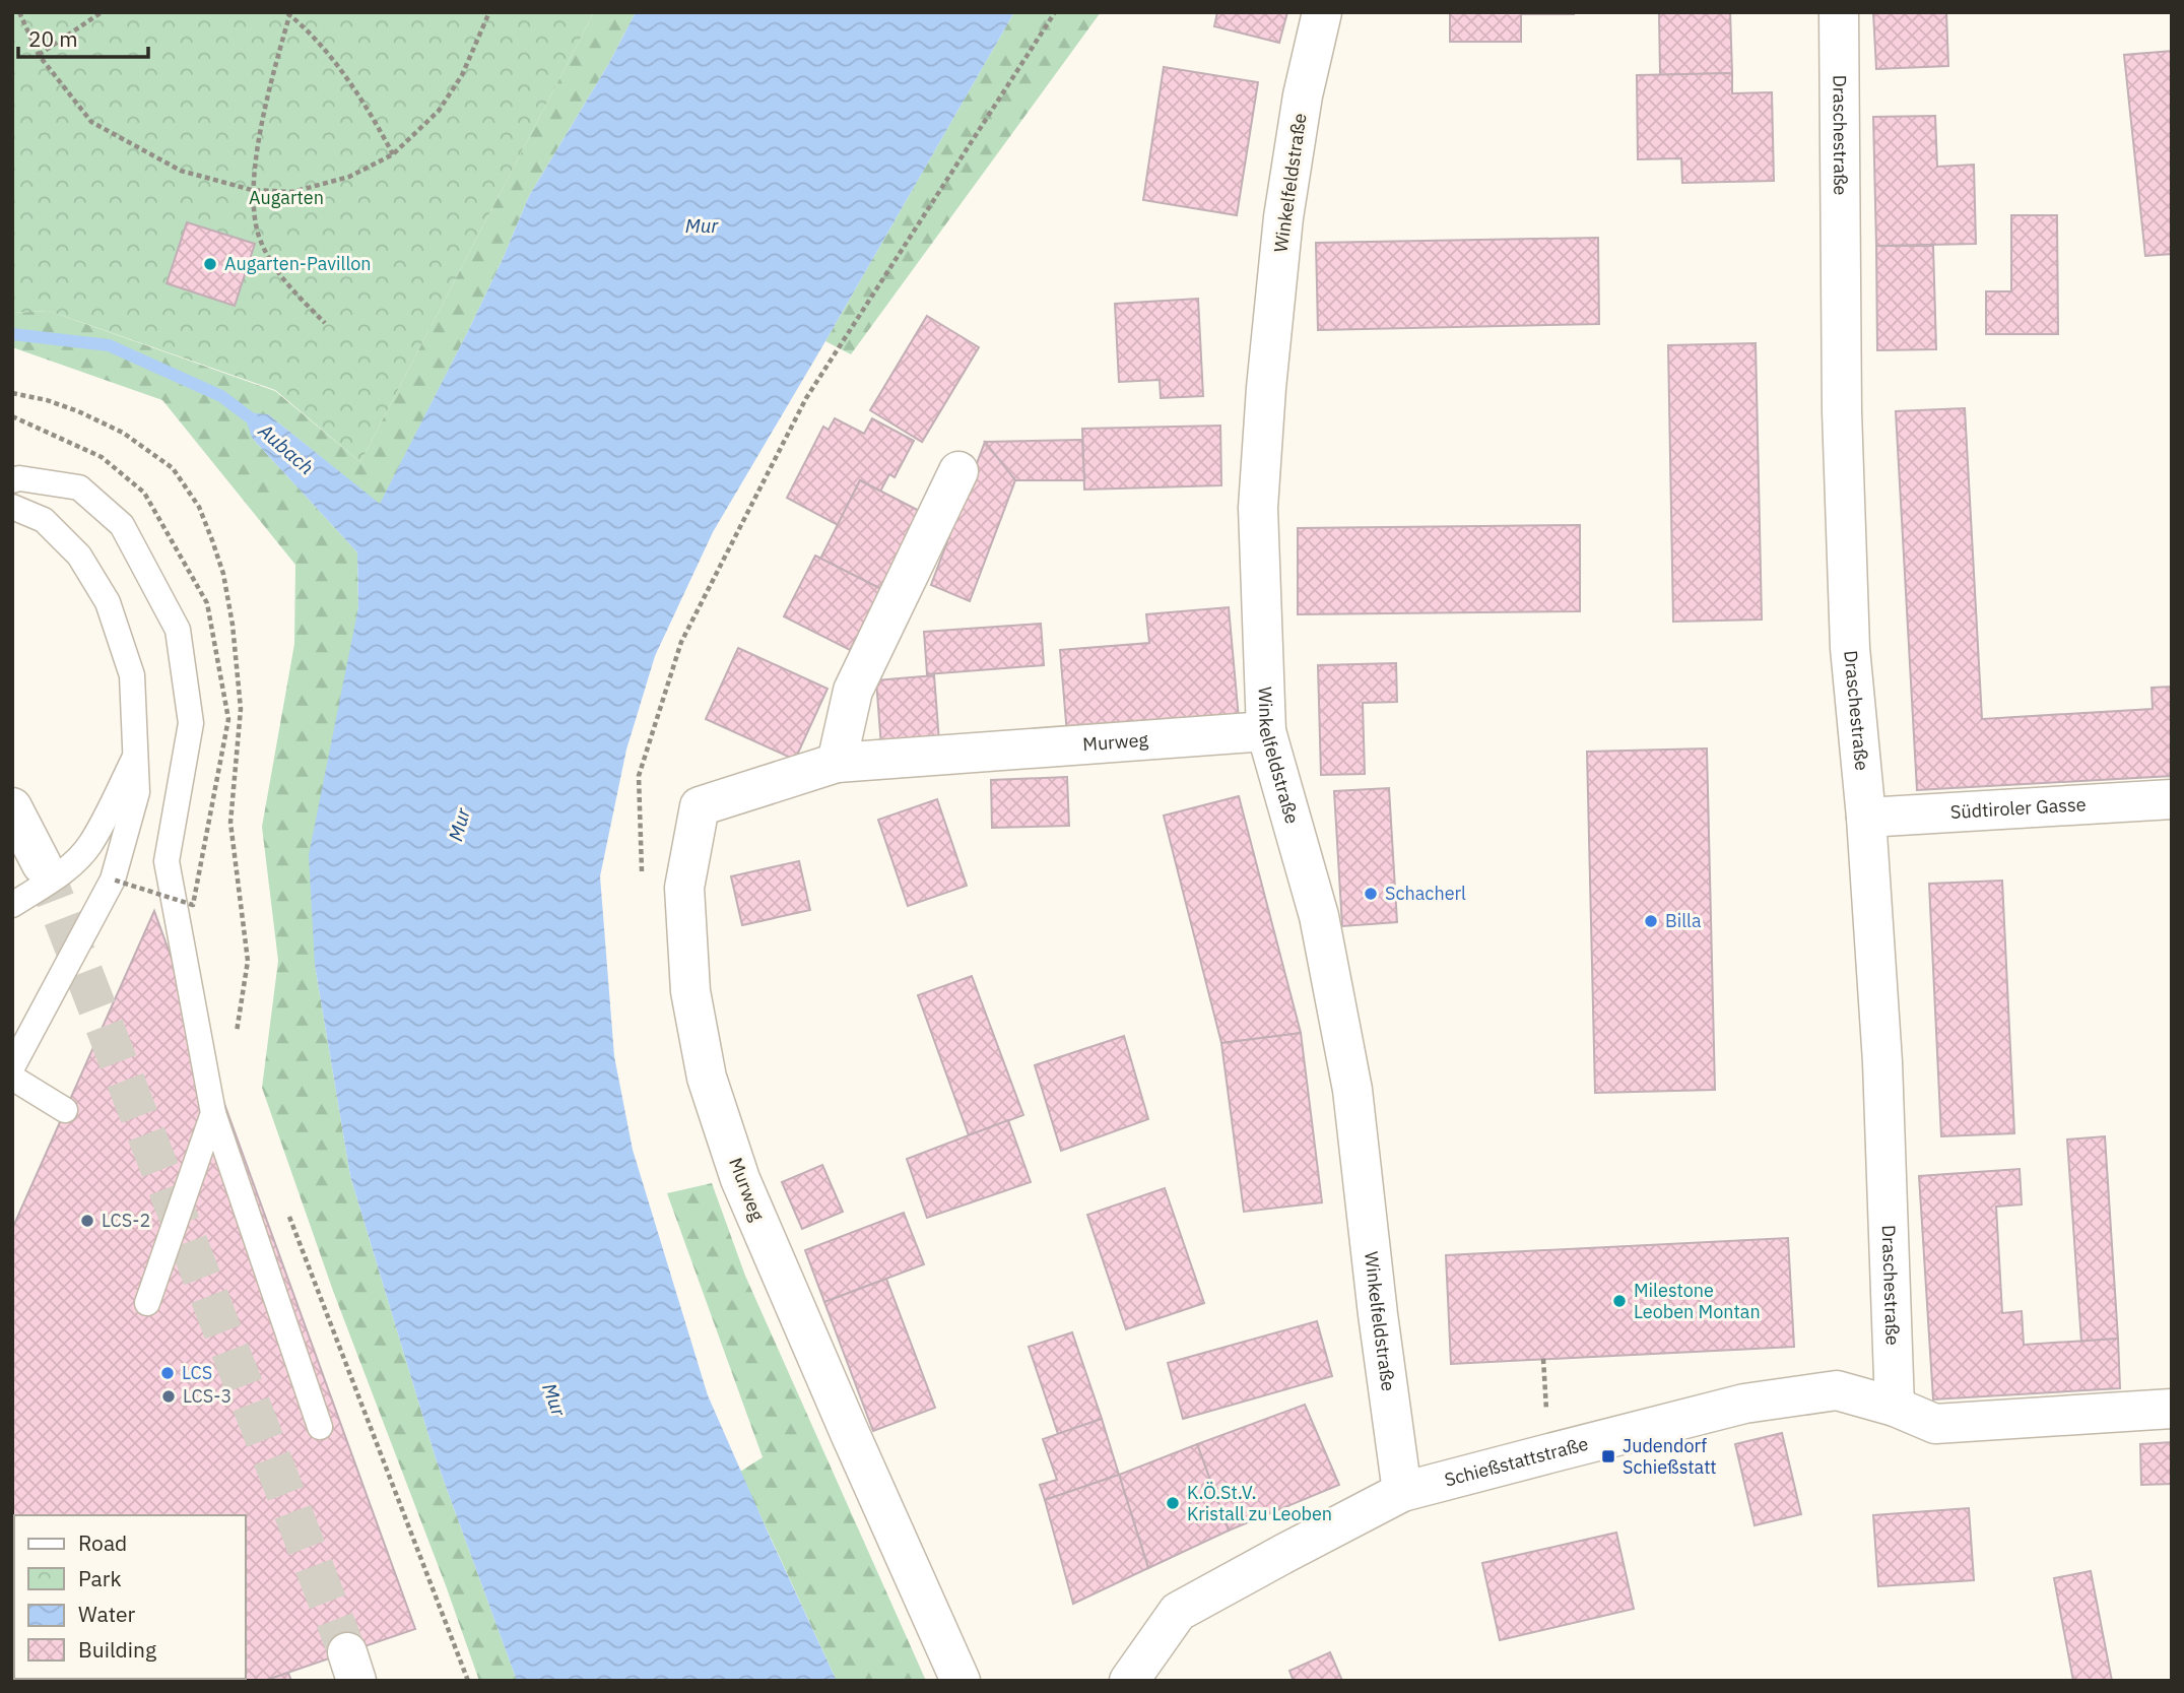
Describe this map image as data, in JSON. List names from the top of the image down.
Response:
{
  "streets": {
    "street": [
      "Draschestraße",
      "Winkelfeldstraße",
      "Murweg",
      "Südtiroler Gasse",
      "Schießstattstraße"
    ]
  },
  "crossings": [
    ["Draschestraße", "Südtiroler Gasse"],
    ["Draschestraße", "Schießstattstraße"],
    ["Winkelfeldstraße", "Murweg"],
    ["Winkelfeldstraße", "Schießstattstraße"]
  ],
  "water": ["Mur", "Aubach"],
  "parks": ["Augarten"],
  "places": {
    "other": [
      "Augarten-Pavillon",
      "Schacherl",
      "Billa",
      "LCS-2",
      "Milestone Leoben Montan",
      "LCS",
      "LCS-3",
      "K.Ö.St.V. Kristall zu Leoben"
    ],
    "transit": ["Judendorf Schießstatt"]
  },
  "legend": [
    "Road",
    "Park",
    "Water",
    "Building"
  ],
  "scale_bar": "20 m"
}
